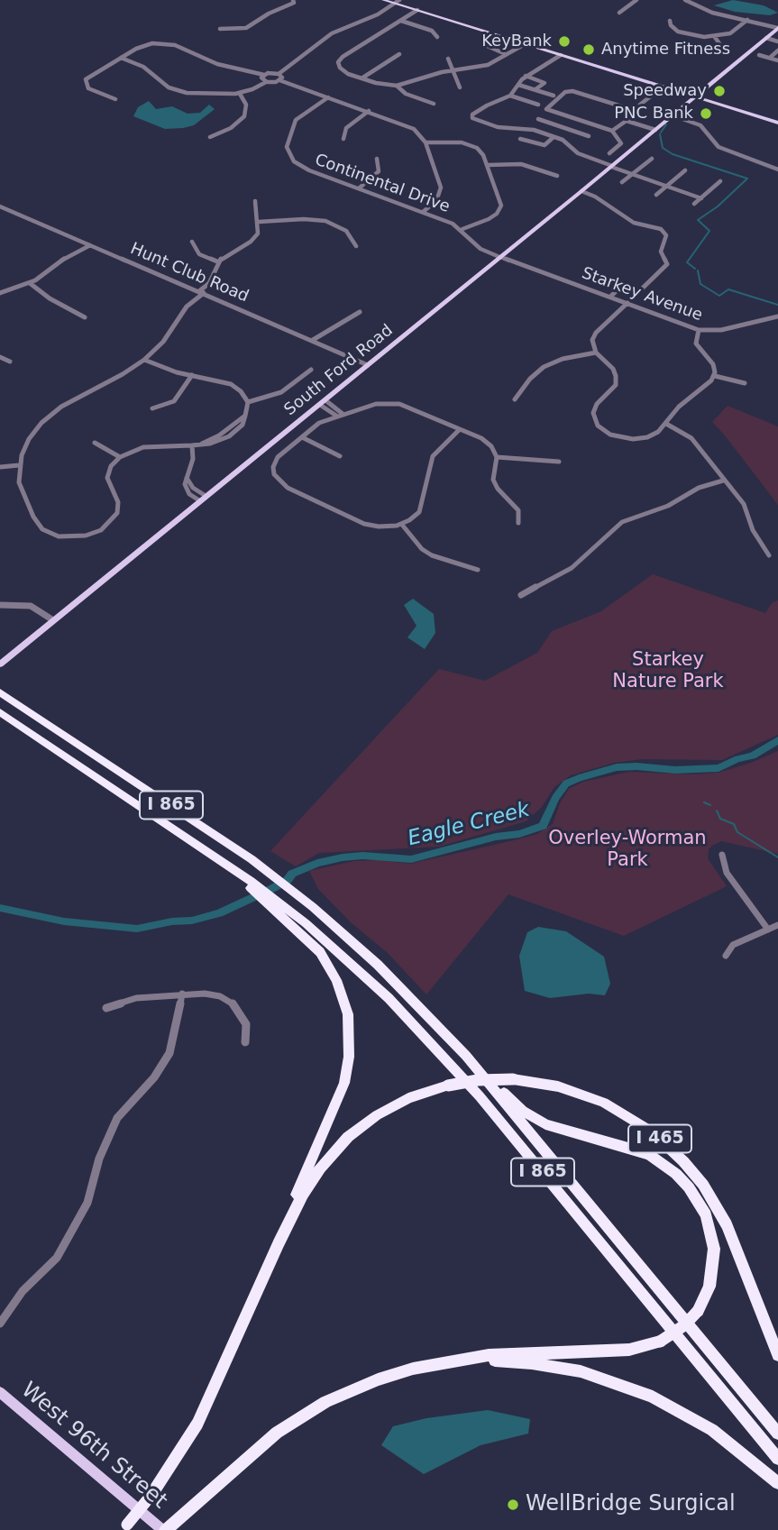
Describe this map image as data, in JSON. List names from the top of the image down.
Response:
{
  "streets": {
    "highway": ["I 865", "I 465"],
    "main road": ["South Ford Road", "West 96th Street"],
    "street": ["Continental Drive", "Hunt Club Road", "Starkey Avenue"]
  },
  "crossings": [
    ["Continental Drive", "Starkey Avenue"],
    ["Continental Drive", "South Ford Road"],
    ["Hunt Club Road", "South Ford Road"],
    ["Starkey Avenue", "South Ford Road"]
  ],
  "water": ["Eagle Creek"],
  "parks": ["Starkey Nature Park", "Overley-Worman Park"],
  "places": [
    "KeyBank",
    "Anytime Fitness",
    "Speedway",
    "PNC Bank",
    "WellBridge Surgical"
  ]
}
